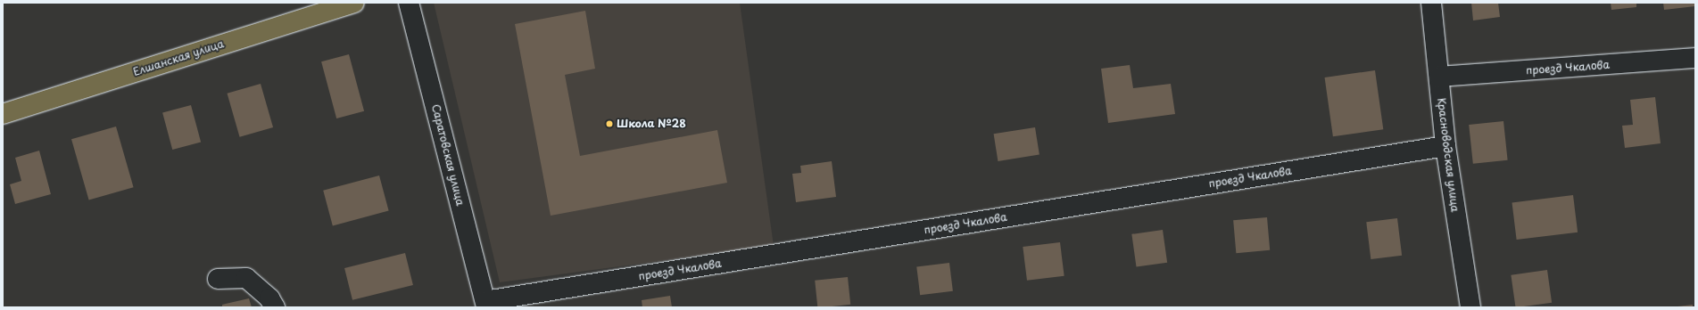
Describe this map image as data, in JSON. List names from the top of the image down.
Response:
{
  "streets": {
    "main road": ["Елшанская улица"],
    "street": ["проезд Чкалова", "Саратовская улица", "Красноводская улица"]
  },
  "crossings": [
    ["проезд Чкалова", "Саратовская улица"],
    ["проезд Чкалова", "Красноводская улица"]
  ],
  "places": ["Школа №28"]
}
